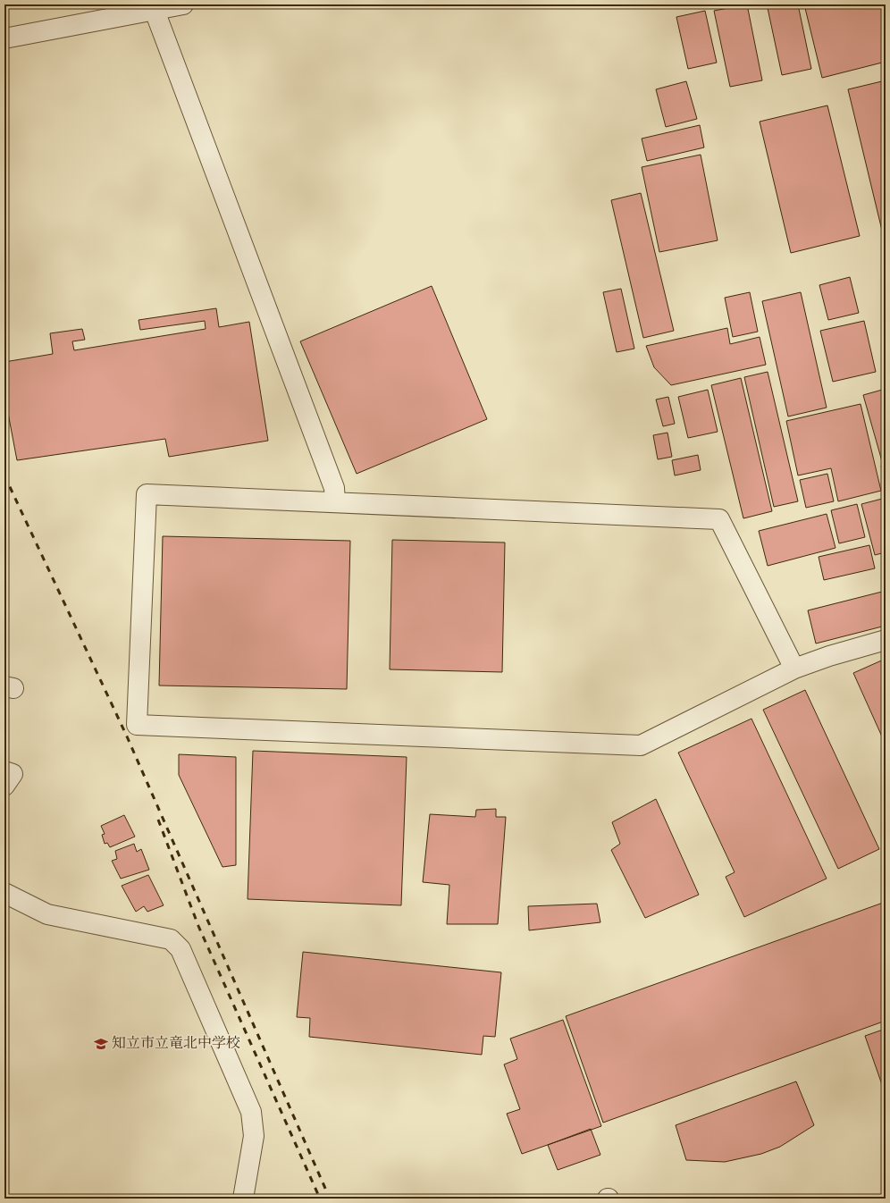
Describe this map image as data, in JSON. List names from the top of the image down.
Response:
{
  "places": {
    "school or university": ["知立市立竜北中学校"]
  }
}
